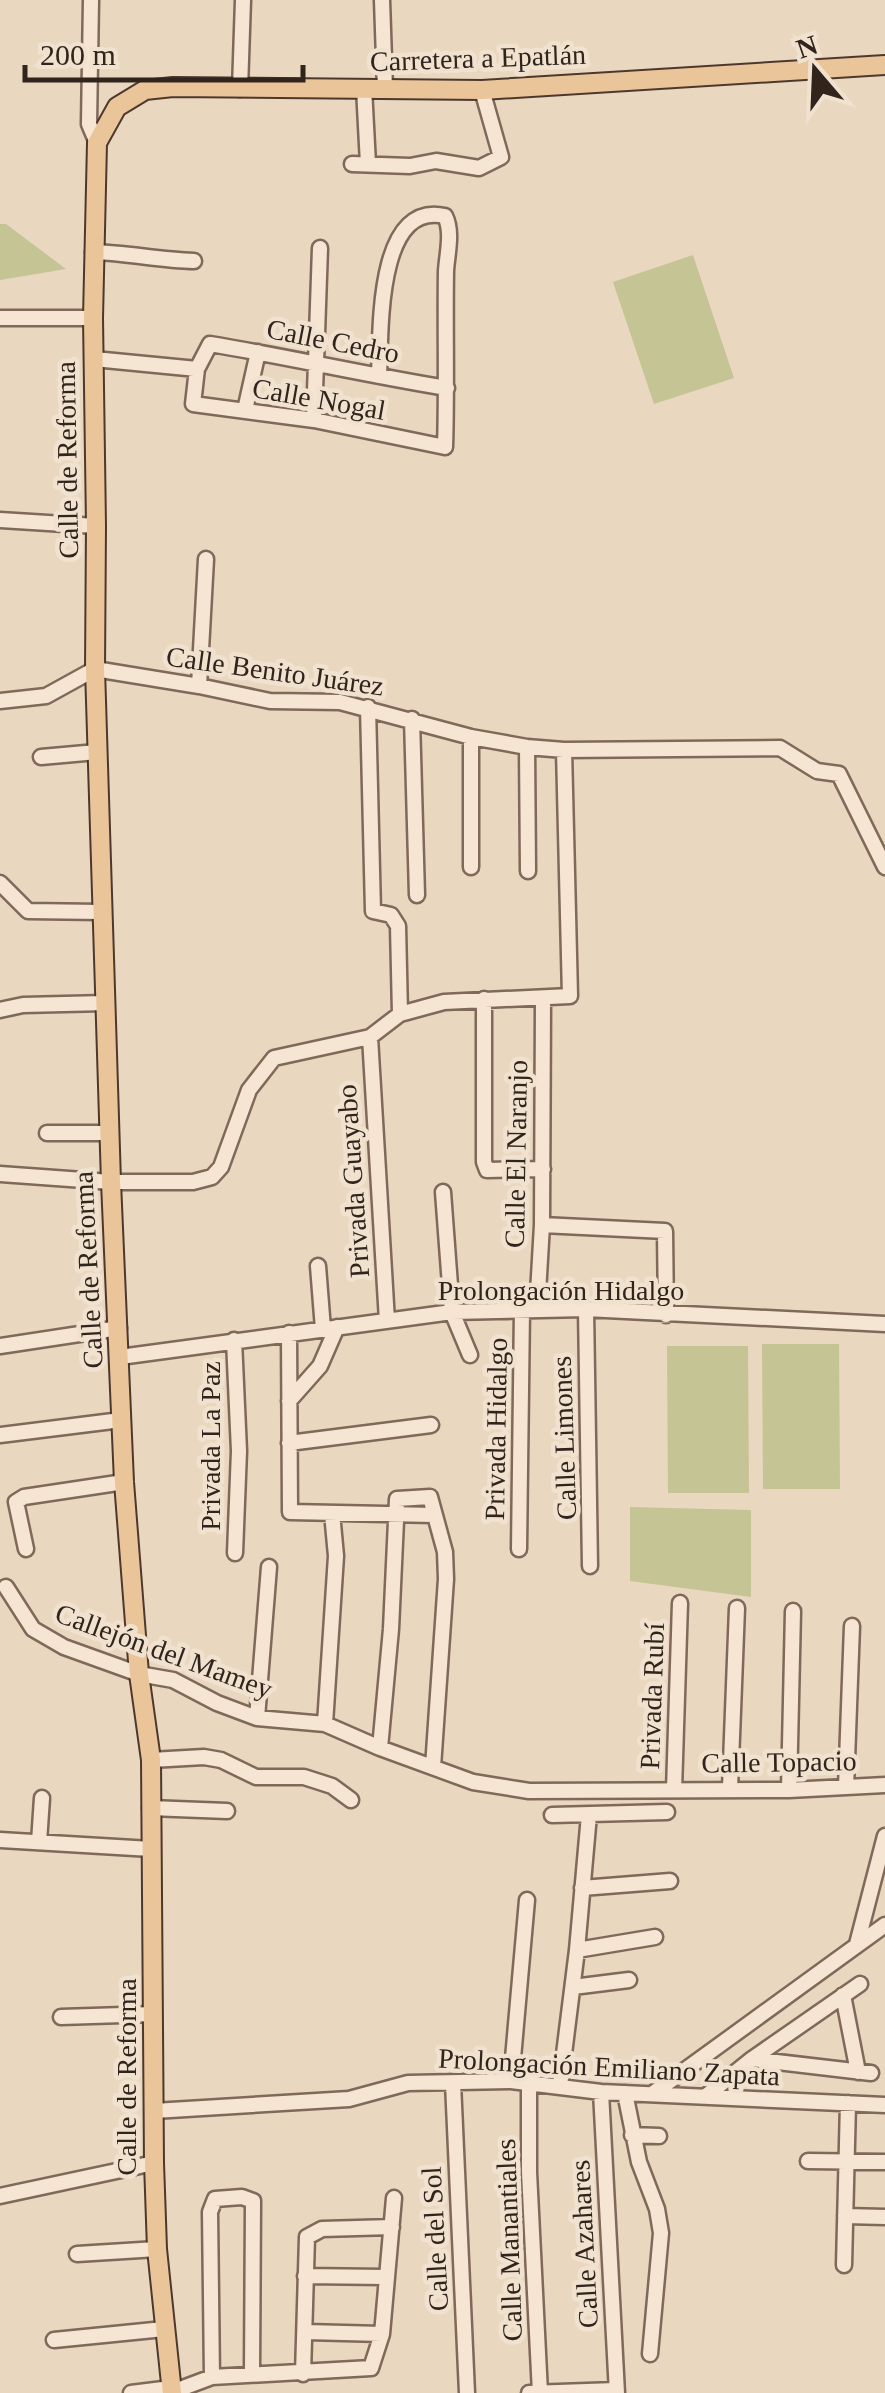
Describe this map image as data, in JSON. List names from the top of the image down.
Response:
{
  "streets": {
    "main road": ["Carretera a Epatlán", "Calle de Reforma"],
    "street": [
      "Calle Cedro",
      "Calle Nogal",
      "Calle Benito Juárez",
      "Calle El Naranjo",
      "Privada Guayabo",
      "Prolongación Hidalgo",
      "Privada Hidalgo",
      "Calle Limones",
      "Privada La Paz",
      "Callejón del Mamey",
      "Privada Rubí",
      "Calle Topacio",
      "Prolongación Emiliano Zapata",
      "Calle del Sol",
      "Calle Manantiales",
      "Calle Azahares"
    ]
  },
  "crossings": [
    ["Carretera a Epatlán", "Calle de Reforma"],
    ["Calle Cedro", "Calle Nogal"],
    ["Calle de Reforma", "Calle Benito Juárez"],
    ["Calle de Reforma", "Prolongación Hidalgo"],
    ["Calle de Reforma", "Callejón del Mamey"],
    ["Calle de Reforma", "Prolongación Emiliano Zapata"],
    ["Calle El Naranjo", "Prolongación Hidalgo"],
    ["Calle El Naranjo", "Privada Hidalgo"],
    ["Privada Guayabo", "Prolongación Hidalgo"],
    ["Prolongación Hidalgo", "Privada Hidalgo"],
    ["Prolongación Hidalgo", "Calle Limones"],
    ["Prolongación Hidalgo", "Privada La Paz"],
    ["Callejón del Mamey", "Privada Rubí"],
    ["Callejón del Mamey", "Calle Topacio"],
    ["Privada Rubí", "Calle Topacio"],
    ["Prolongación Emiliano Zapata", "Calle del Sol"],
    ["Prolongación Emiliano Zapata", "Calle Manantiales"],
    ["Prolongación Emiliano Zapata", "Calle Azahares"]
  ],
  "scale_bar": "200 m",
  "north": "top"
}
